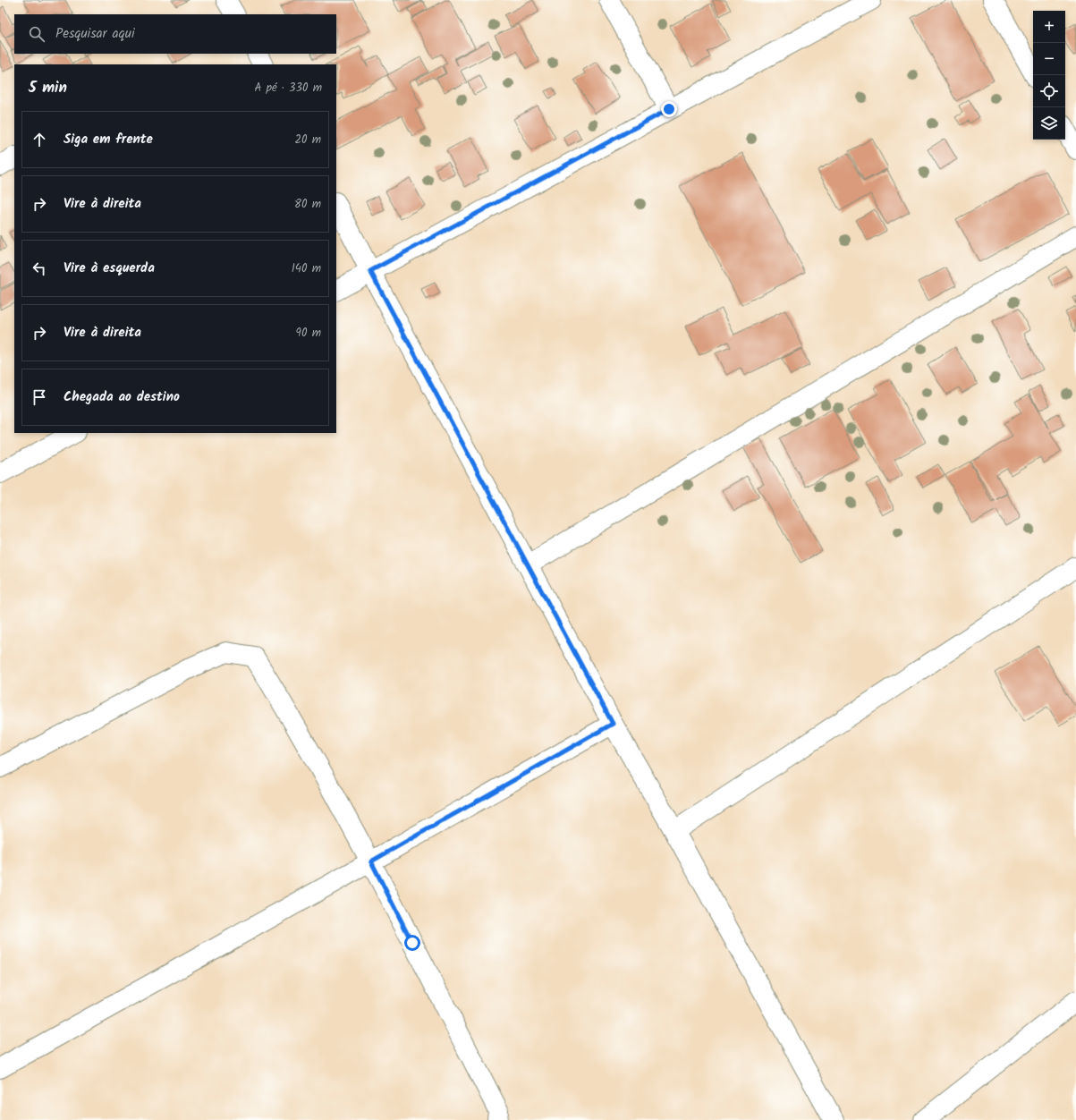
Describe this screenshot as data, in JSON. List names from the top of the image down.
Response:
{
  "page": {
    "map_buttons": ["+", "−"],
    "search": "Pesquisar aqui",
    "heading": ["5 min", "A pé · 330 m"],
    "list": [
      ["Siga em frente", "20 m"],
      ["Vire à direita", "80 m"],
      ["Vire à esquerda", "140 m"],
      ["Vire à direita", "90 m"],
      "Chegada ao destino"
    ]
  }
}
